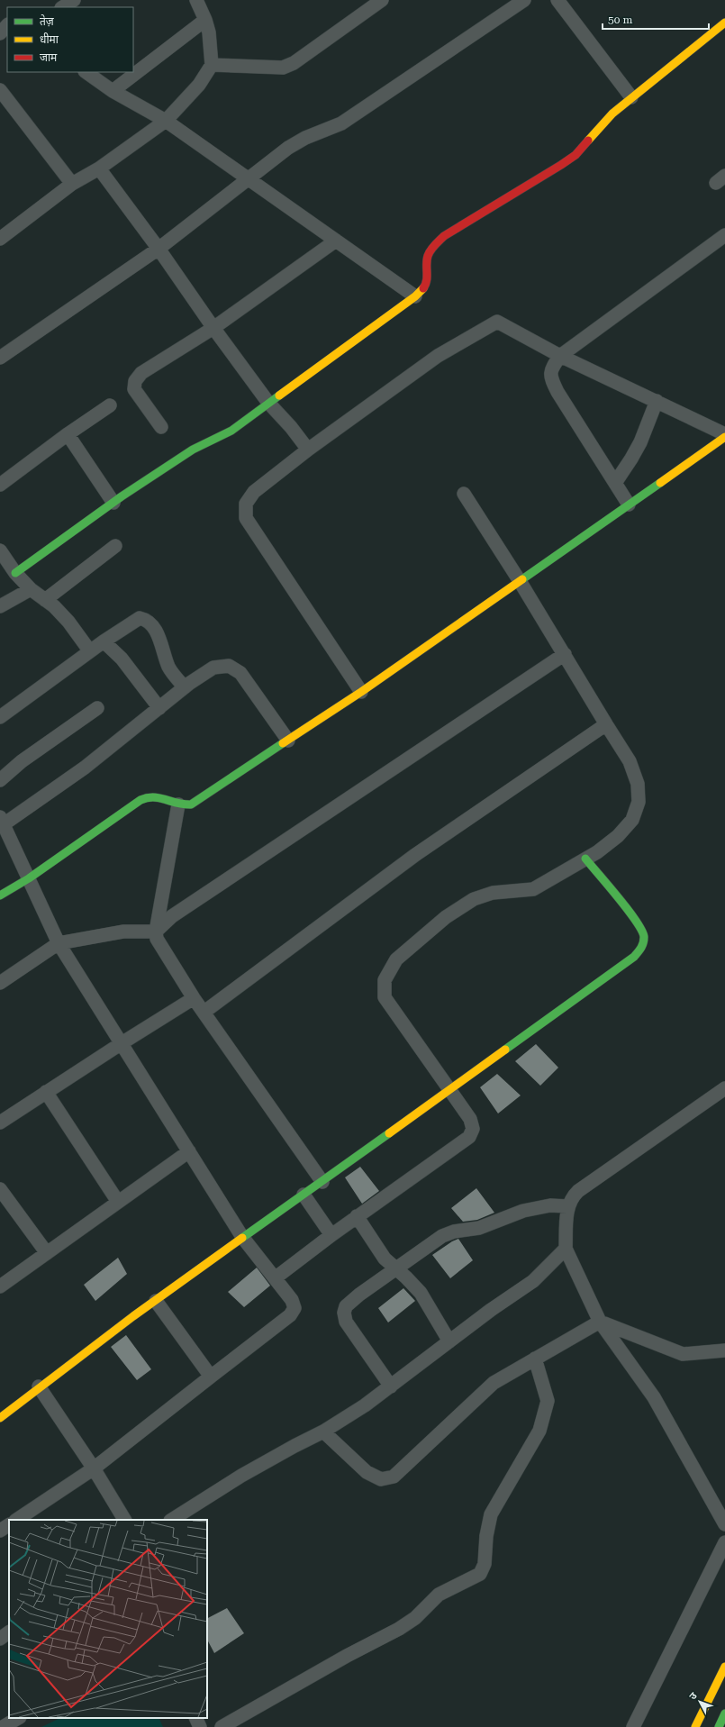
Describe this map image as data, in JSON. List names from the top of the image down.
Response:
{
  "legend": ["तेज़", "धीमा", "जाम"],
  "scale_bar": "50 m",
  "north": "top left"
}
